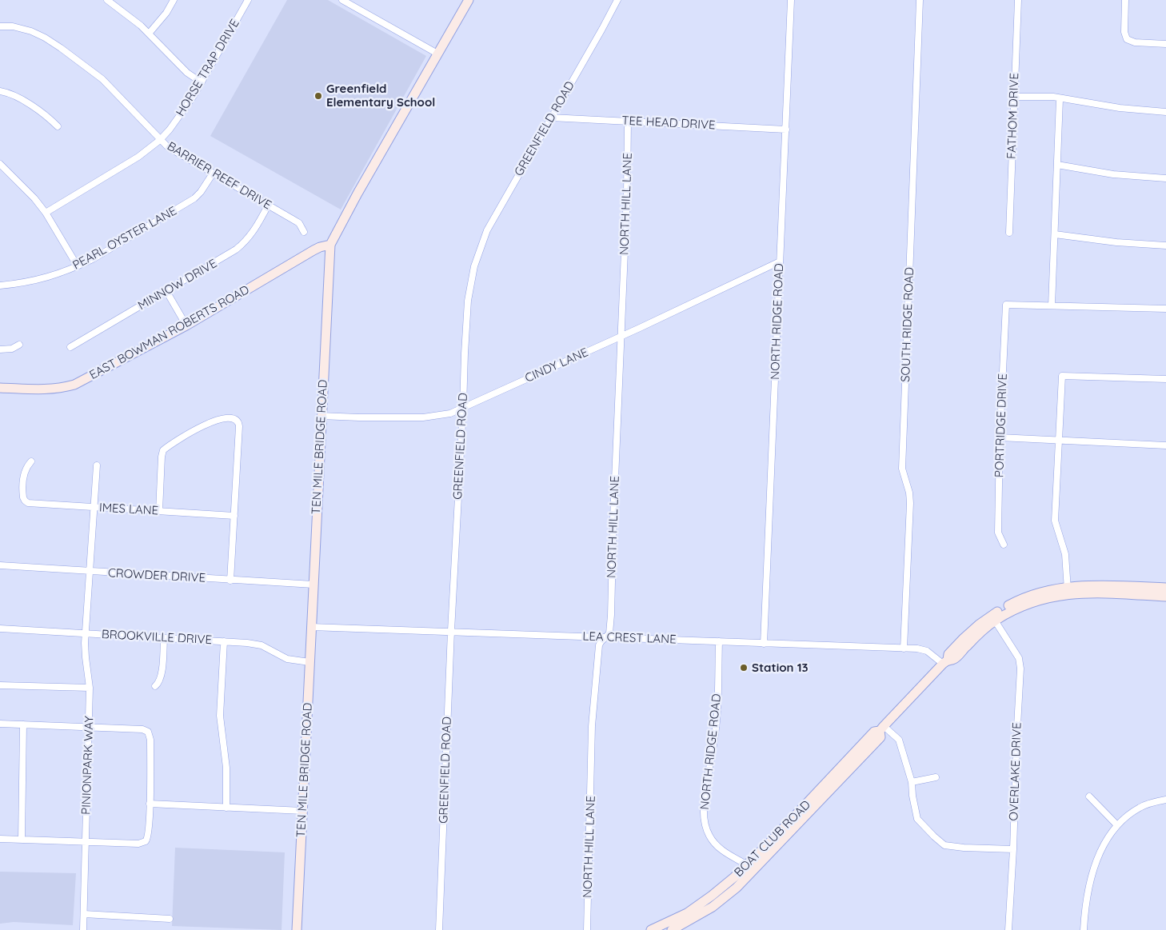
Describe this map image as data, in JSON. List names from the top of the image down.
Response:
{
  "streets": {
    "street": [
      "HORSE TRAP DRIVE",
      "FATHOM DRIVE",
      "TEE HEAD DRIVE",
      "GREENFIELD ROAD",
      "BARRIER REEF DRIVE",
      "NORTH HILL LANE",
      "PEARL OYSTER LANE",
      "MINNOW DRIVE",
      "NORTH RIDGE ROAD",
      "SOUTH RIDGE ROAD",
      "EAST BOWMAN ROBERTS ROAD",
      "CINDY LANE",
      "PORTRIDGE DRIVE",
      "TEN MILE BRIDGE ROAD",
      "IMES LANE",
      "CROWDER DRIVE",
      "BROOKVILLE DRIVE",
      "LEA CREST LANE",
      "PINIONPARK WAY",
      "OVERLAKE DRIVE",
      "BOAT CLUB ROAD"
    ]
  },
  "crossings": [
    ["HORSE TRAP DRIVE", "BARRIER REEF DRIVE"],
    ["TEE HEAD DRIVE", "GREENFIELD ROAD"],
    ["TEE HEAD DRIVE", "NORTH HILL LANE"],
    ["TEE HEAD DRIVE", "NORTH RIDGE ROAD"],
    ["GREENFIELD ROAD", "CINDY LANE"],
    ["GREENFIELD ROAD", "LEA CREST LANE"],
    ["BARRIER REEF DRIVE", "PEARL OYSTER LANE"],
    ["BARRIER REEF DRIVE", "MINNOW DRIVE"],
    ["NORTH HILL LANE", "CINDY LANE"],
    ["NORTH HILL LANE", "LEA CREST LANE"],
    ["NORTH RIDGE ROAD", "CINDY LANE"],
    ["NORTH RIDGE ROAD", "LEA CREST LANE"],
    ["NORTH RIDGE ROAD", "BOAT CLUB ROAD"],
    ["SOUTH RIDGE ROAD", "LEA CREST LANE"],
    ["EAST BOWMAN ROBERTS ROAD", "TEN MILE BRIDGE ROAD"],
    ["CINDY LANE", "TEN MILE BRIDGE ROAD"],
    ["TEN MILE BRIDGE ROAD", "CROWDER DRIVE"],
    ["TEN MILE BRIDGE ROAD", "BROOKVILLE DRIVE"],
    ["TEN MILE BRIDGE ROAD", "LEA CREST LANE"],
    ["IMES LANE", "PINIONPARK WAY"],
    ["CROWDER DRIVE", "PINIONPARK WAY"],
    ["BROOKVILLE DRIVE", "PINIONPARK WAY"],
    ["LEA CREST LANE", "BOAT CLUB ROAD"],
    ["OVERLAKE DRIVE", "BOAT CLUB ROAD"]
  ],
  "places": ["Greenfield Elementary School", "Station 13"]
}
